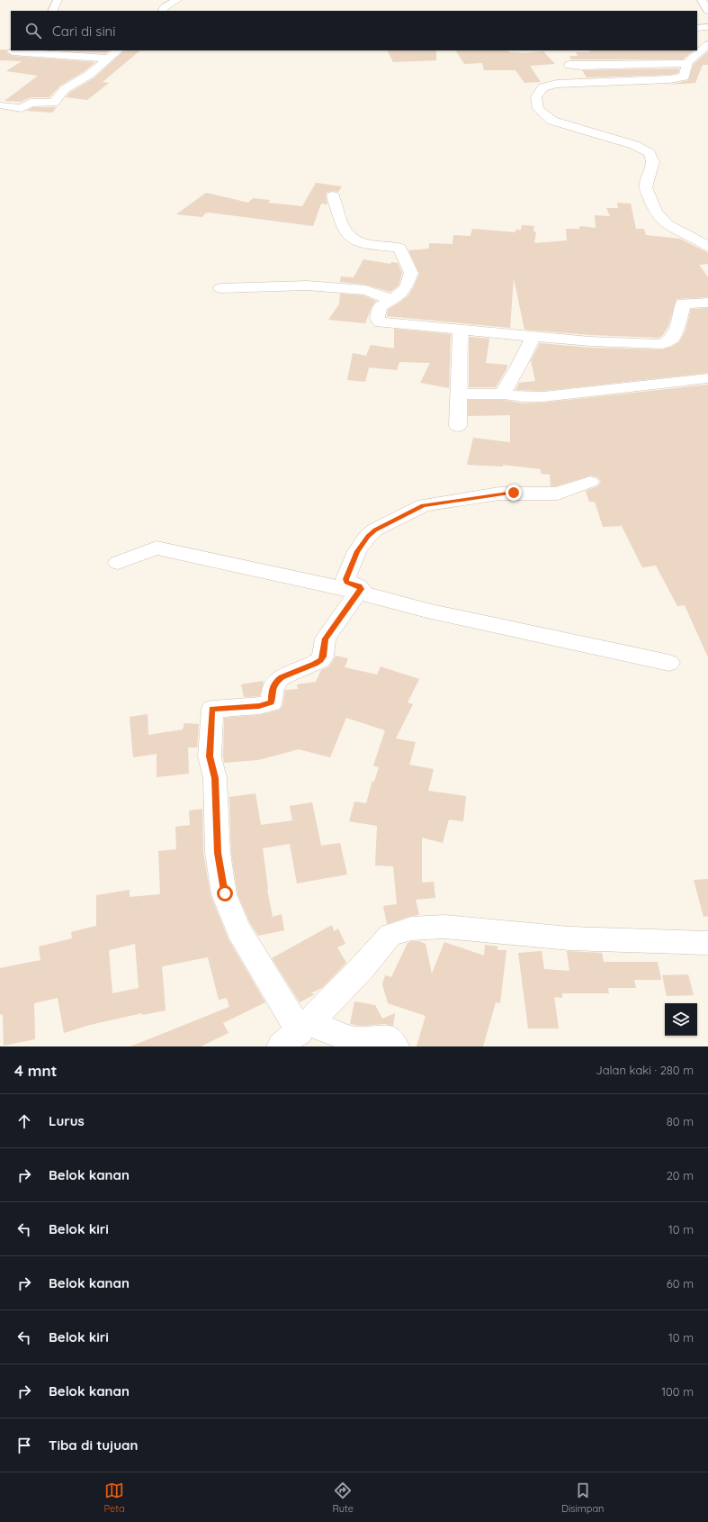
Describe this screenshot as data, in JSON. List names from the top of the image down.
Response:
{
  "page": {
    "search": "Cari di sini",
    "heading": ["4 mnt", "Jalan kaki · 280 m"],
    "list": [
      ["Lurus", "80 m"],
      ["Belok kanan", "20 m"],
      ["Belok kiri", "10 m"],
      ["Belok kanan", "60 m"],
      ["Belok kiri", "10 m"],
      ["Belok kanan", "100 m"],
      "Tiba di tujuan"
    ],
    "nav": ["Peta", "Rute", "Disimpan"]
  }
}
